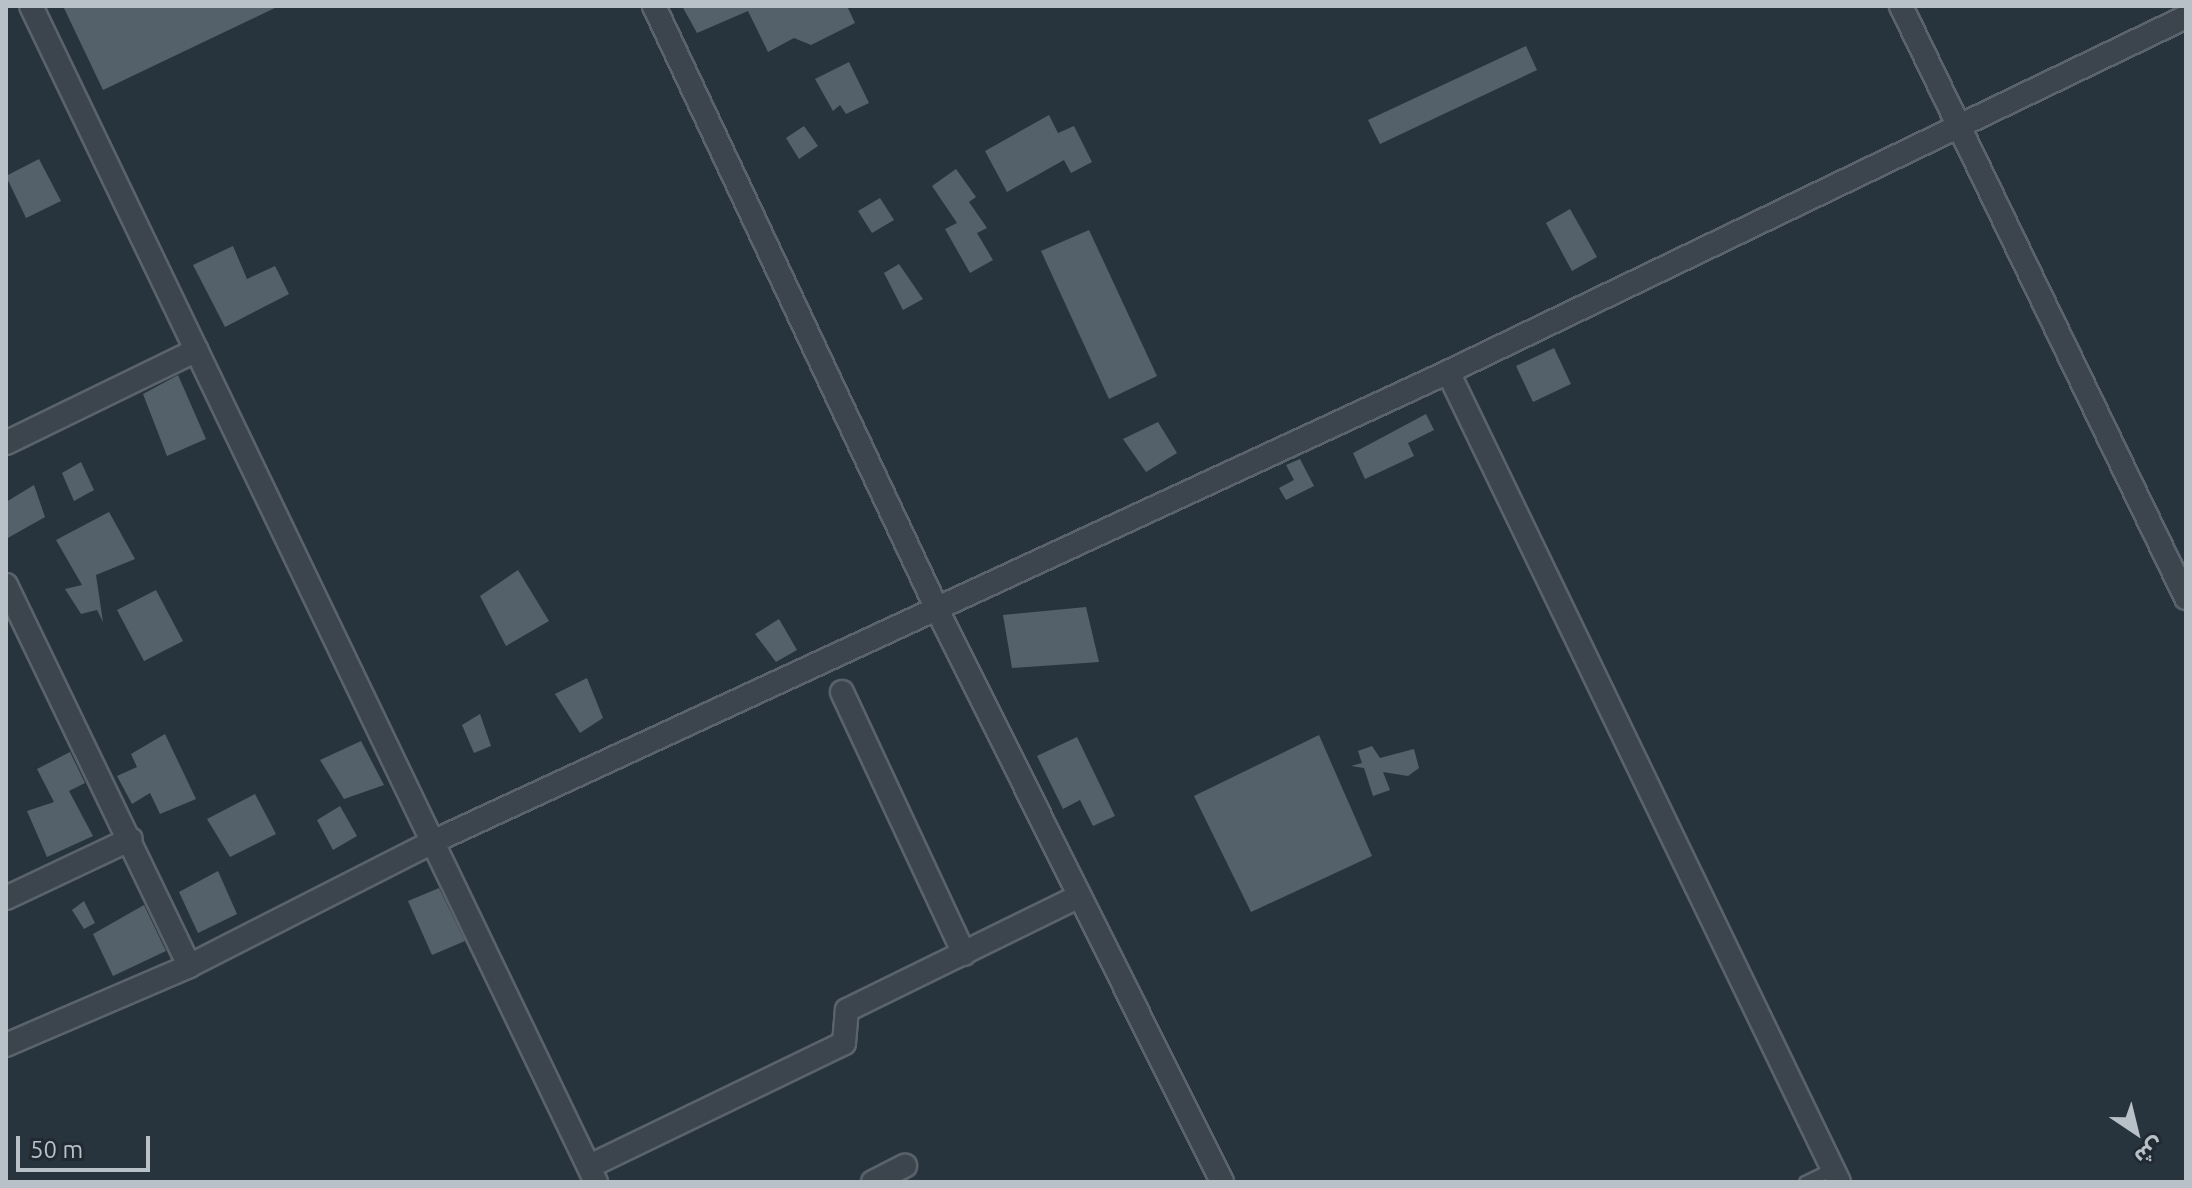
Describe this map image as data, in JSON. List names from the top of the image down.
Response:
{
  "scale_bar": "50 m",
  "north": "bottom right"
}
